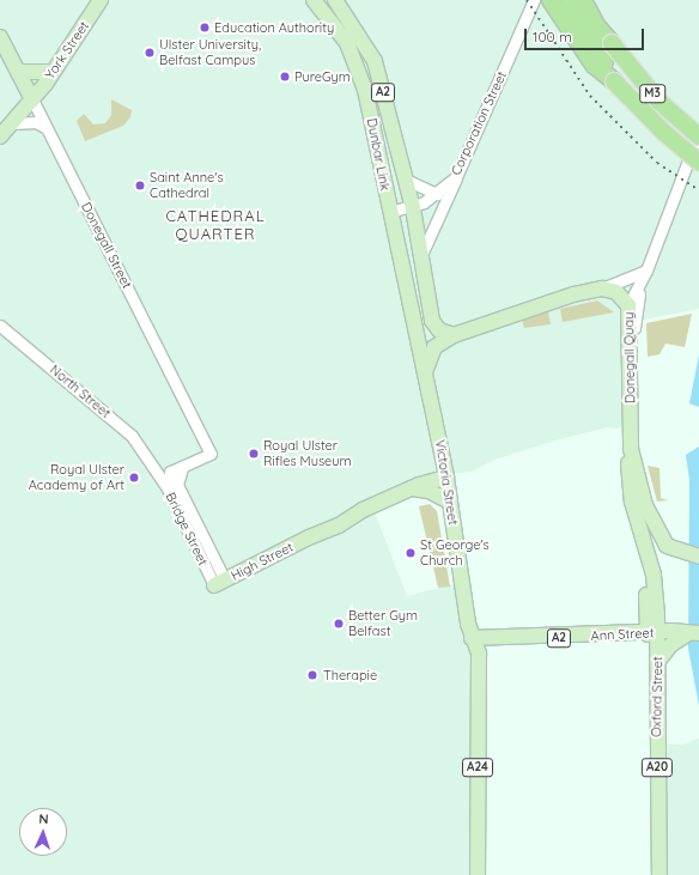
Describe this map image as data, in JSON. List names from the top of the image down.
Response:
{
  "streets": {
    "highway": ["M3"],
    "main road": [
      "York Street",
      "A2",
      "Dunbar Link",
      "Donegall Street",
      "Donegall Quay",
      "Victoria Street",
      "High Street",
      "Ann Street",
      "Oxford Street",
      "A24",
      "A20"
    ],
    "street": ["Corporation Street", "North Street", "Bridge Street"]
  },
  "crossings": [
    ["York Street", "Donegall Street"],
    ["A2", "Dunbar Link"],
    ["Corporation Street", "Dunbar Link"],
    ["Dunbar Link", "Victoria Street"],
    ["Donegall Street", "North Street"],
    ["Donegall Street", "Bridge Street"],
    ["Donegall Quay", "Ann Street"],
    ["Donegall Quay", "Oxford Street"],
    ["North Street", "Bridge Street"],
    ["Victoria Street", "High Street"],
    ["Victoria Street", "Ann Street"],
    ["Bridge Street", "High Street"],
    ["Ann Street", "Oxford Street"]
  ],
  "districts": ["CATHEDRAL QUARTER"],
  "places": [
    "Education Authority",
    "Ulster University, Belfast Campus",
    "PureGym",
    "Saint Anne's Cathedral",
    "Royal Ulster Rifles Museum",
    "Royal Ulster Academy of Art",
    "St George's Church",
    "Better Gym Belfast",
    "Therapie"
  ],
  "scale_bar": "100 m",
  "north": "top"
}
